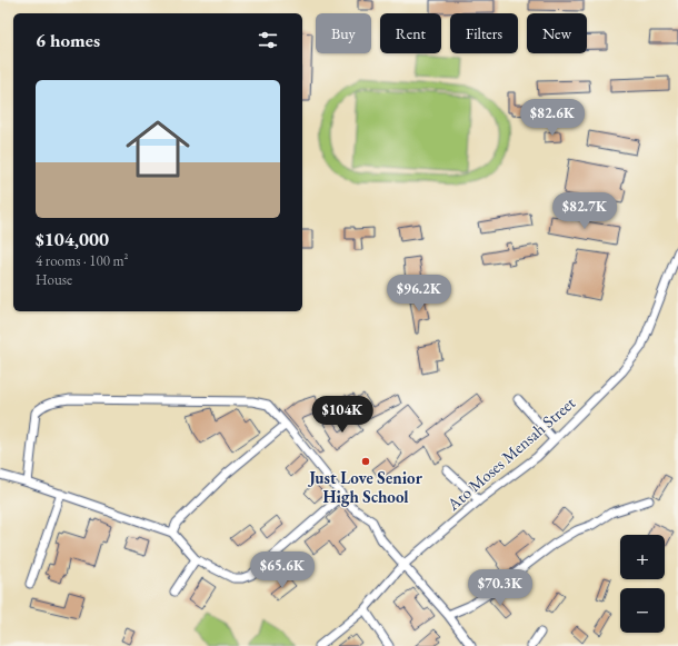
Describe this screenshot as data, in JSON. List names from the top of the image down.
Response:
{
  "streets": {
    "street": ["Ato Moses Mensah Street"]
  },
  "places": ["Just Love Senior High School"],
  "page": {
    "chip": [
      "Buy",
      "Rent",
      "Filters",
      "New"
    ],
    "heading": "6 homes",
    "list": [
      {
        "name": "$104,000",
        "note": "4 rooms · 100 m² · House"
      }
    ],
    "price": [
      "$82.6K",
      "$82.7K",
      "$96.2K",
      "$104K",
      "$65.6K",
      "$70.3K"
    ],
    "map_buttons": ["+", "−"]
  }
}
